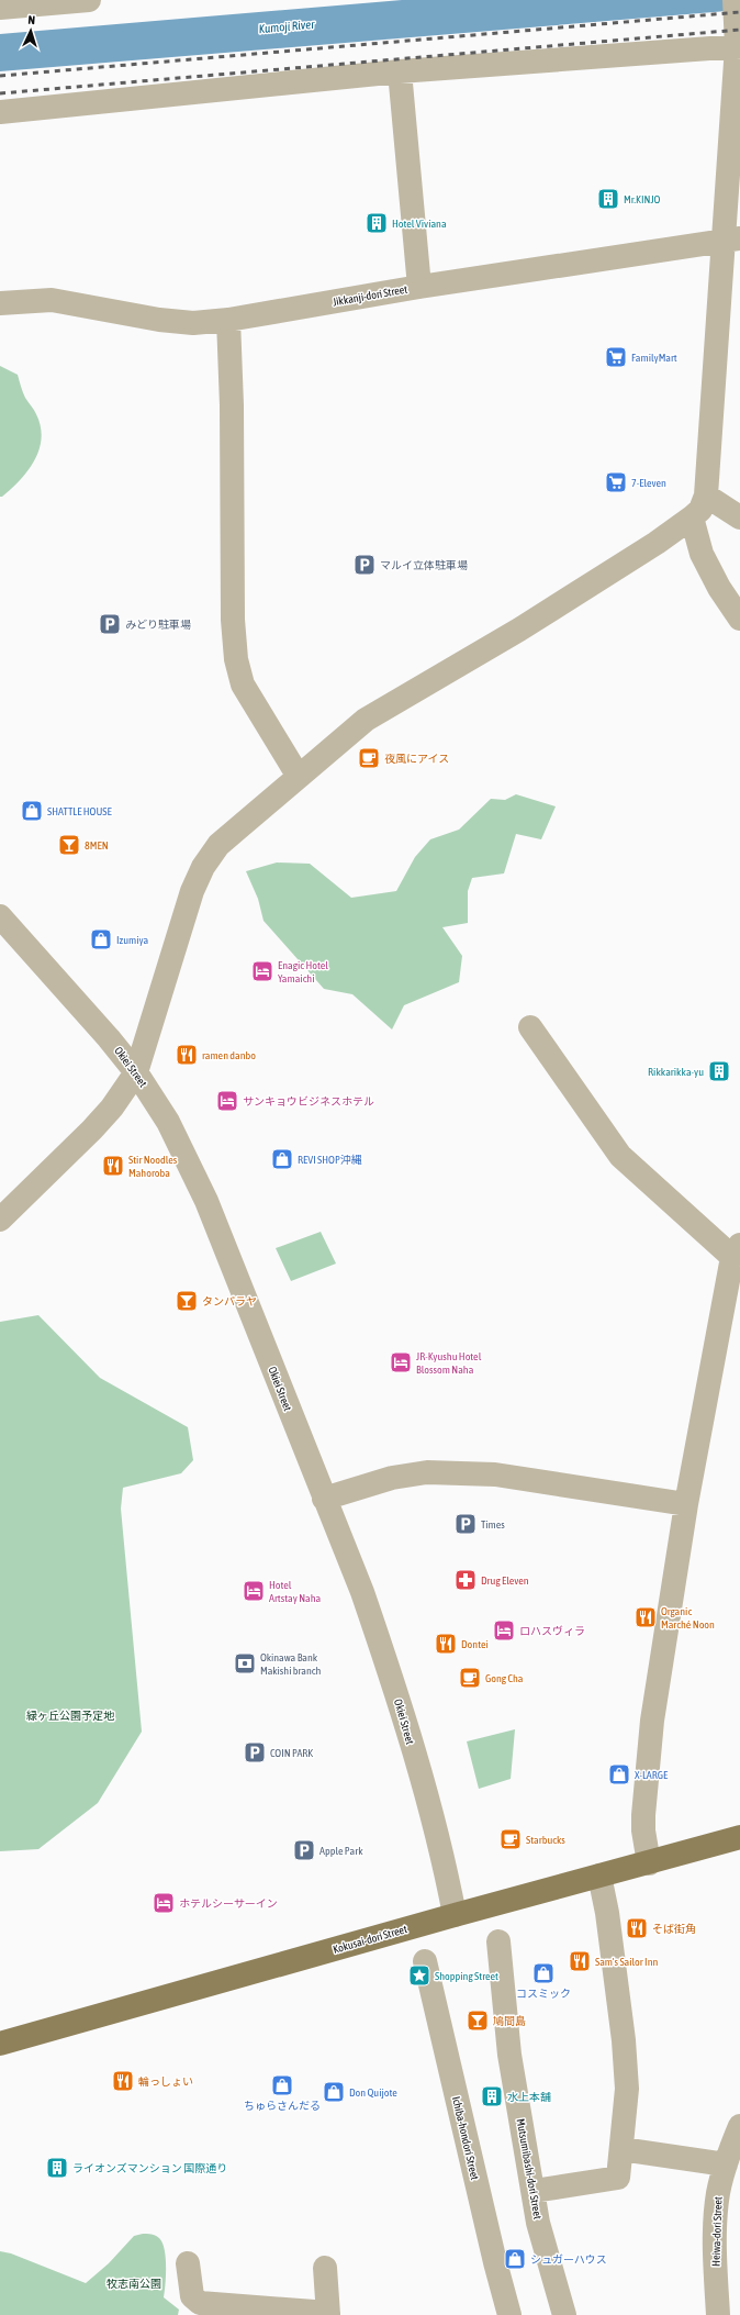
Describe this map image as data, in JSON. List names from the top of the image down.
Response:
{
  "streets": {
    "main road": ["Kokusai-dori Street"],
    "street": [
      "Jikkanji-dori Street",
      "Okiei Street",
      "Ichiba-hondori Street",
      "Mutsumibashi-dori Street",
      "Heiwa-dori Street"
    ]
  },
  "crossings": [
    ["Okiei Street", "Kokusai-dori Street"]
  ],
  "water": ["Kumoji River"],
  "parks": ["緑ヶ丘公園予定地", "牧志南公園"],
  "places": {
    "building": [
      "Mr.KINJO",
      "Hotel Viviana",
      "Rikkarikka-yu",
      "水上本舗",
      "ライオンズマンション 国際通り"
    ],
    "supermarket": ["FamilyMart", "7-Eleven"],
    "parking": [
      "マルイ立体駐車場",
      "みどり駐車場",
      "Times",
      "COIN PARK",
      "Apple Park"
    ],
    "cafe": ["夜風にアイス", "Gong Cha", "Starbucks"],
    "shop": [
      "SHATTLE HOUSE",
      "Izumiya",
      "REVI SHOP沖縄",
      "X-LARGE",
      "コスミック",
      "ちゅらさんだる",
      "Don Quijote",
      "シュガーハウス"
    ],
    "bar": ["8MEN", "タンパラヤ", "鳩間島"],
    "hotel": [
      "Enagic Hotel Yamaichi",
      "サンキョウビジネスホテル",
      "JR-Kyushu Hotel Blossom Naha",
      "Hotel Artstay Naha",
      "ロハスヴィラ",
      "ホテルシーサーイン"
    ],
    "restaurant": [
      "ramen danbo",
      "Stir Noodles Mahoroba",
      "Organic Marché Noon",
      "Dontei",
      "そば街角",
      "Sam's Sailor Inn",
      "輪っしょい"
    ],
    "pharmacy": ["Drug Eleven"],
    "bank": ["Okinawa Bank Makishi branch"],
    "place": ["Shopping Street"]
  },
  "north": "top"
}
